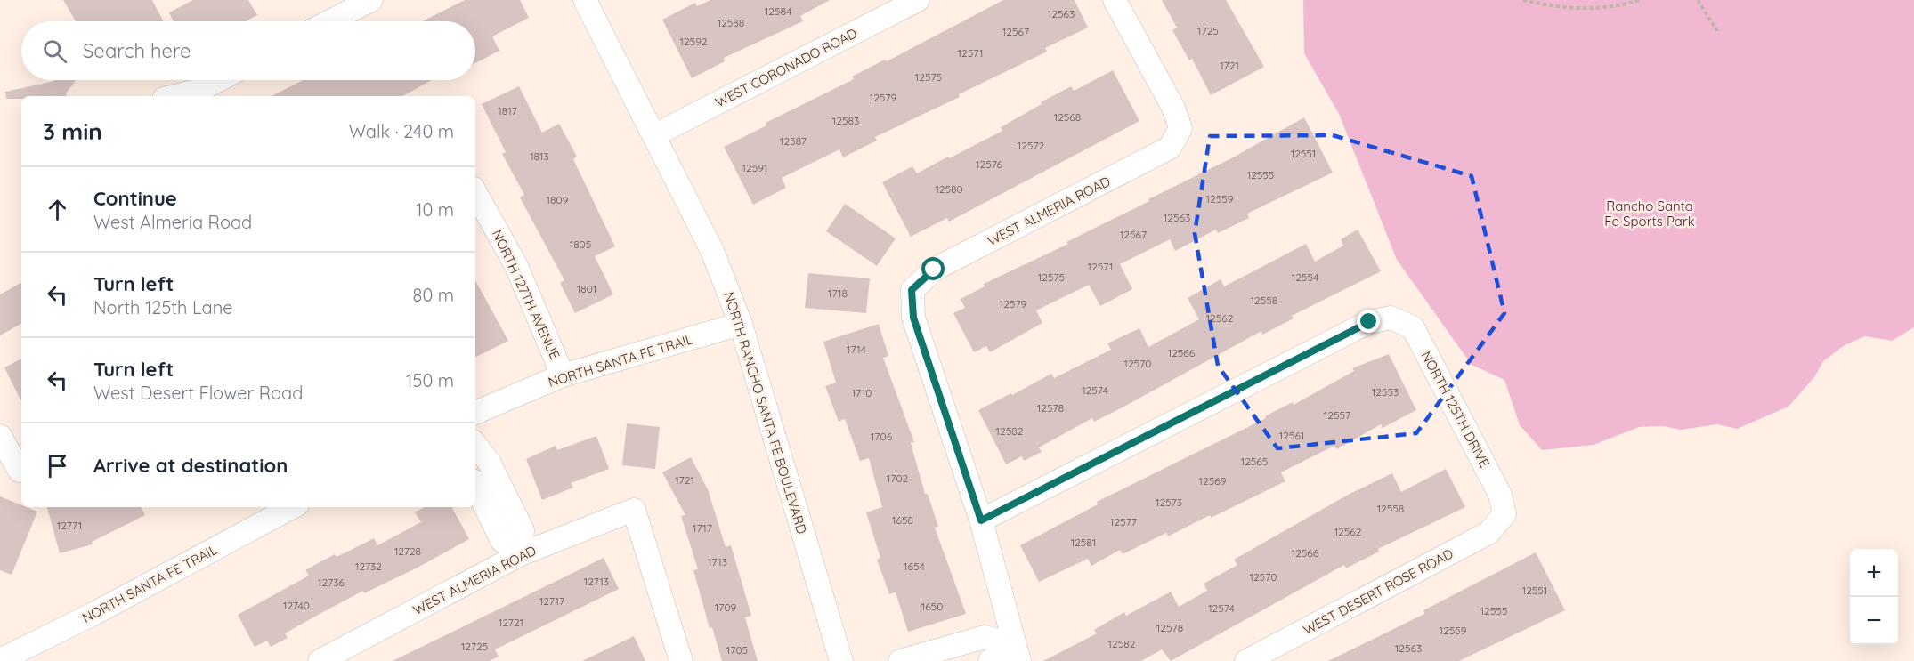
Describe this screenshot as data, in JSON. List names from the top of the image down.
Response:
{
  "streets": {
    "street": [
      "WEST CORONADO ROAD",
      "WEST ALMERIA ROAD",
      "NORTH 127TH AVENUE",
      "NORTH SANTA FE TRAIL",
      "NORTH 125TH DRIVE",
      "NORTH RANCHO SANTA FE BOULEVARD",
      "WEST DESERT ROSE ROAD"
    ]
  },
  "crossings": [
    ["WEST CORONADO ROAD", "NORTH RANCHO SANTA FE BOULEVARD"],
    ["WEST ALMERIA ROAD", "NORTH 125TH DRIVE"],
    ["NORTH 127TH AVENUE", "NORTH SANTA FE TRAIL"],
    ["NORTH SANTA FE TRAIL", "NORTH RANCHO SANTA FE BOULEVARD"],
    ["NORTH 125TH DRIVE", "WEST DESERT ROSE ROAD"]
  ],
  "parks": ["Rancho Santa Fe Sports Park"],
  "house_numbers": [
    "12584",
    "12563",
    "12588",
    "1725",
    "12567",
    "12592",
    "12571",
    "1721",
    "12575",
    "12579",
    "1817",
    "12568",
    "12583",
    "12587",
    "12572",
    "12551",
    "1813",
    "12576",
    "12591",
    "12555",
    "12580",
    "12559",
    "1809",
    "12563",
    "12567",
    "1805",
    "12571",
    "12575",
    "12554",
    "1801",
    "1718",
    "12558",
    "12579",
    "12562",
    "1714",
    "12566",
    "12570",
    "12574",
    "12553",
    "1710",
    "12578",
    "12557",
    "12582",
    "12561",
    "1706",
    "12565",
    "1702",
    "1721",
    "12569",
    "12573",
    "12558",
    "1658",
    "12577",
    "12771",
    "1717",
    "12562",
    "12581",
    "12728",
    "12566",
    "1713",
    "12732",
    "1654",
    "12570",
    "12713",
    "12736",
    "12551",
    "12717",
    "12740",
    "1650",
    "1709",
    "12574",
    "12555",
    "12721",
    "12578",
    "12559",
    "12582",
    "12725",
    "12563",
    "1705"
  ],
  "page": {
    "search": "Search here",
    "heading": ["3 min", "Walk · 240 m"],
    "list": [
      ["Continue", "West Almeria Road", "10 m"],
      ["Turn left", "North 125th Lane", "80 m"],
      ["Turn left", "West Desert Flower Road", "150 m"],
      "Arrive at destination"
    ],
    "map_buttons": ["+", "−"]
  }
}
